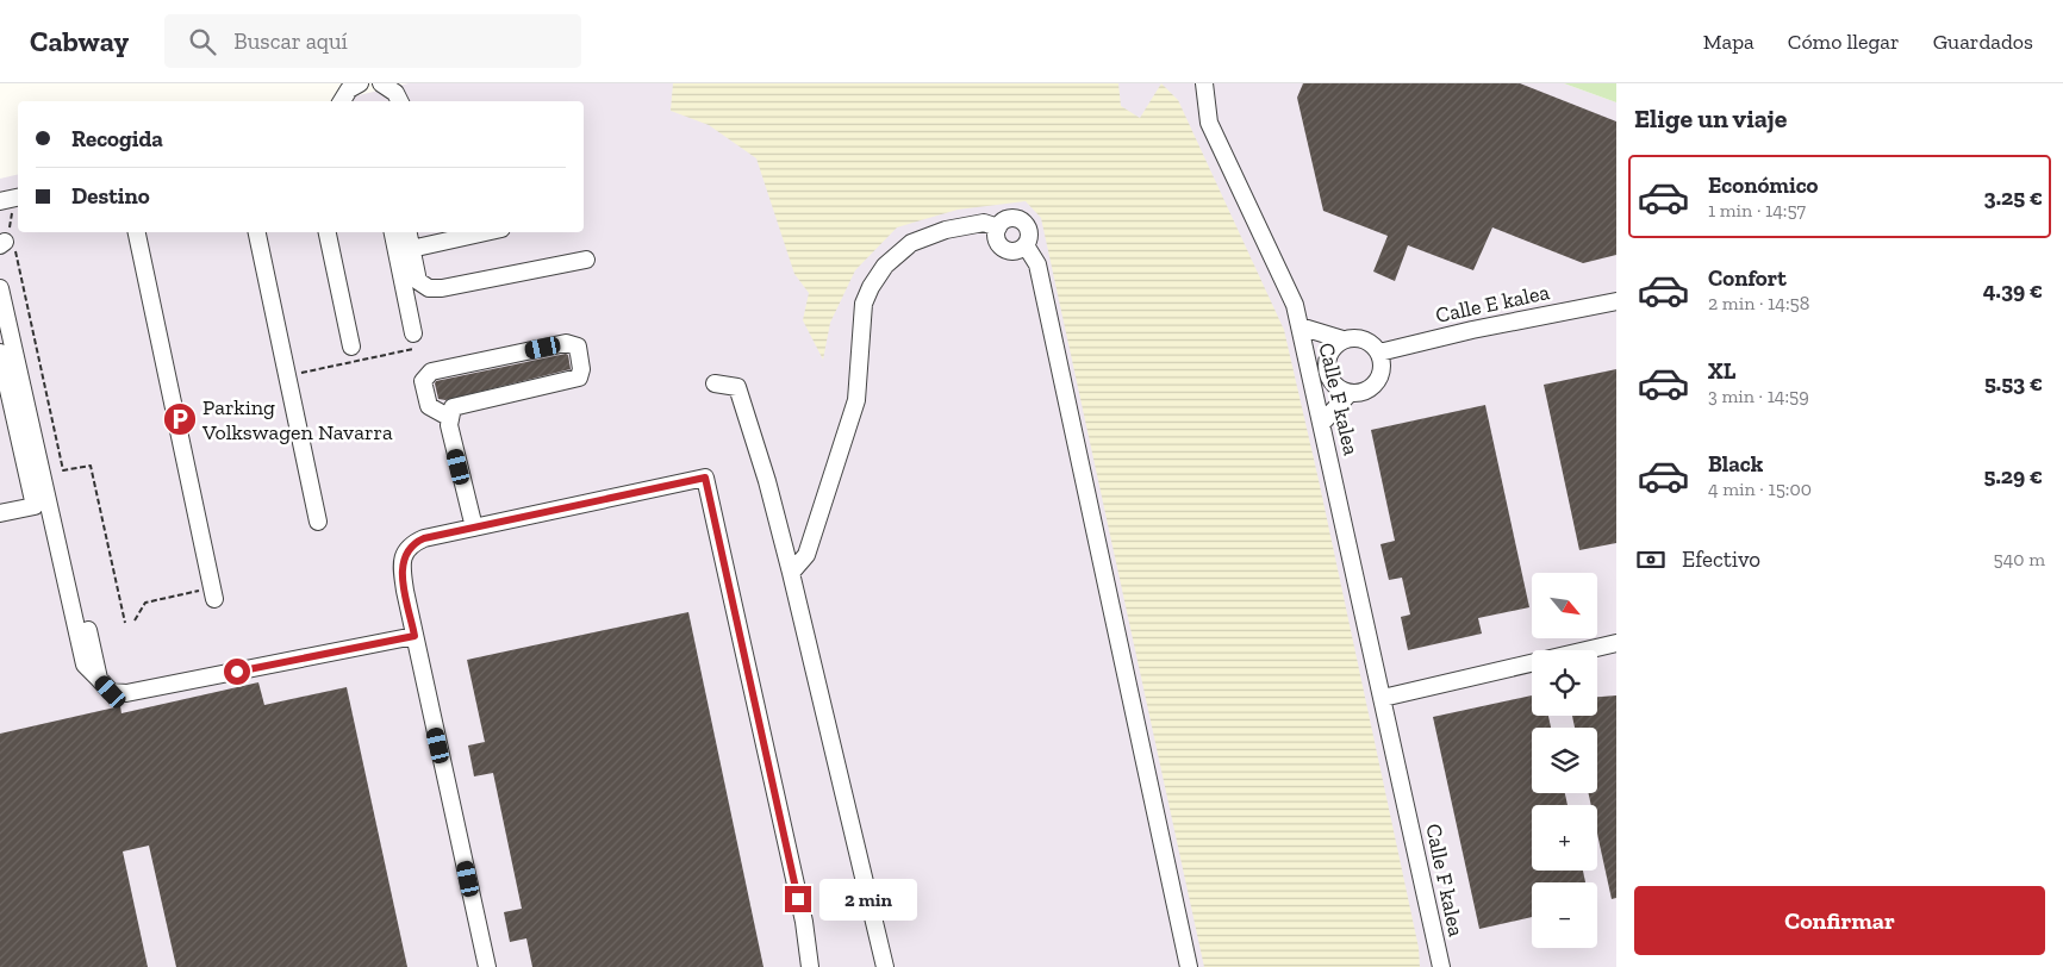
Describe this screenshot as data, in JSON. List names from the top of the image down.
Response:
{
  "streets": {
    "street": ["Calle E kalea", "Calle F kalea"]
  },
  "places": {
    "parking": ["Parking Volkswagen Navarra"]
  },
  "north": "bottom right",
  "page": {
    "header": "Cabway",
    "search": "Buscar aquí",
    "nav": ["Mapa", "Cómo llegar", "Guardados"],
    "heading": "Elige un viaje",
    "banner": ["Recogida", "Destino"],
    "list": [
      {
        "name": "Económico",
        "note": "1 min · 14:57",
        "value": "3.25 €"
      },
      {
        "name": "Confort",
        "note": "2 min · 14:58",
        "value": "4.39 €"
      },
      {
        "name": "XL",
        "note": "3 min · 14:59",
        "value": "5.53 €"
      },
      {
        "name": "Black",
        "note": "4 min · 15:00",
        "value": "5.29 €"
      }
    ],
    "pay": ["Efectivo", "540 m"],
    "map_buttons": ["+", "−"],
    "buttons": "Confirmar",
    "bubble": "2 min"
  }
}
